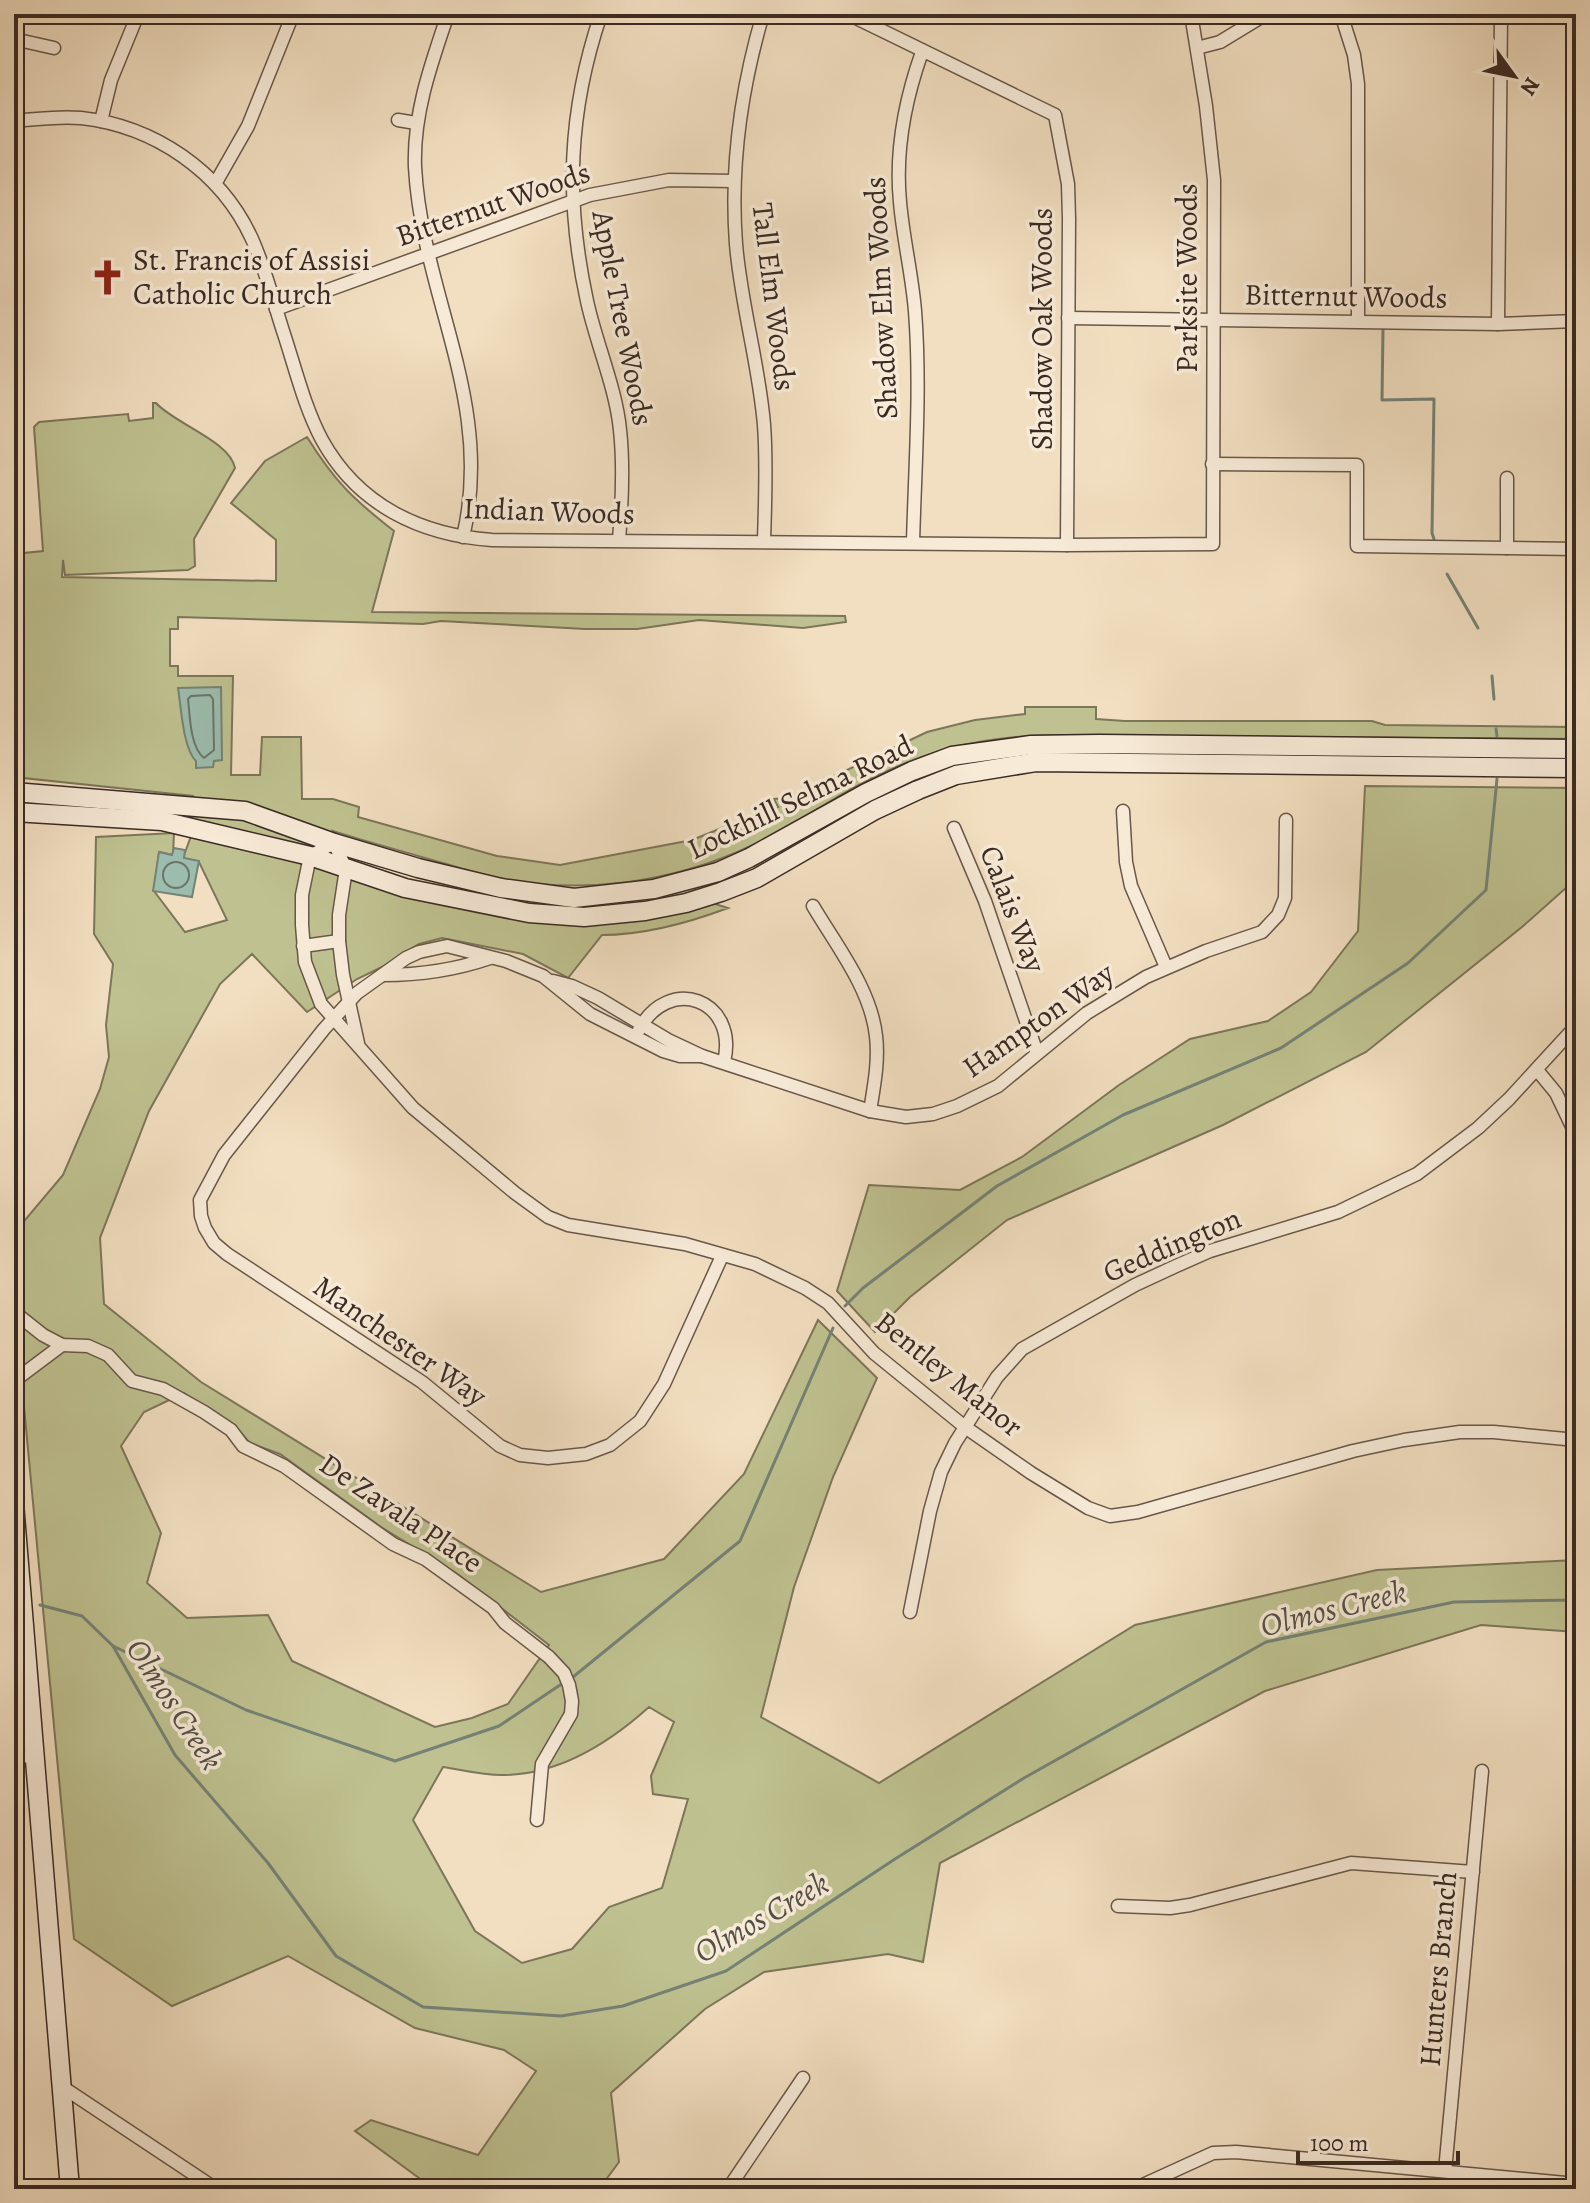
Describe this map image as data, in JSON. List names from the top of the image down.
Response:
{
  "streets": {
    "main road": ["Lockhill Selma Road"],
    "street": [
      "Bitternut Woods",
      "Parksite Woods",
      "Tall Elm Woods",
      "Shadow Elm Woods",
      "Apple Tree Woods",
      "Shadow Oak Woods",
      "Indian Woods",
      "Calais Way",
      "Hampton Way",
      "Geddington",
      "Manchester Way",
      "Bentley Manor",
      "De Zavala Place",
      "Hunters Branch"
    ]
  },
  "crossings": [
    ["Bitternut Woods", "Parksite Woods"],
    ["Bitternut Woods", "Tall Elm Woods"],
    ["Bitternut Woods", "Apple Tree Woods"],
    ["Bitternut Woods", "Shadow Oak Woods"],
    ["Bitternut Woods", "Indian Woods"],
    ["Parksite Woods", "Indian Woods"],
    ["Tall Elm Woods", "Indian Woods"],
    ["Shadow Elm Woods", "Shadow Oak Woods"],
    ["Shadow Elm Woods", "Indian Woods"],
    ["Apple Tree Woods", "Indian Woods"],
    ["Shadow Oak Woods", "Indian Woods"],
    ["Lockhill Selma Road", "Bentley Manor"],
    ["Calais Way", "Hampton Way"],
    ["Hampton Way", "Manchester Way"],
    ["Hampton Way", "Bentley Manor"],
    ["Geddington", "Bentley Manor"],
    ["Manchester Way", "Bentley Manor"]
  ],
  "water": ["Olmos Creek"],
  "places": {
    "church": ["St. Francis of Assisi Catholic Church"]
  },
  "scale_bar": "100 m",
  "north": "bottom right"
}
